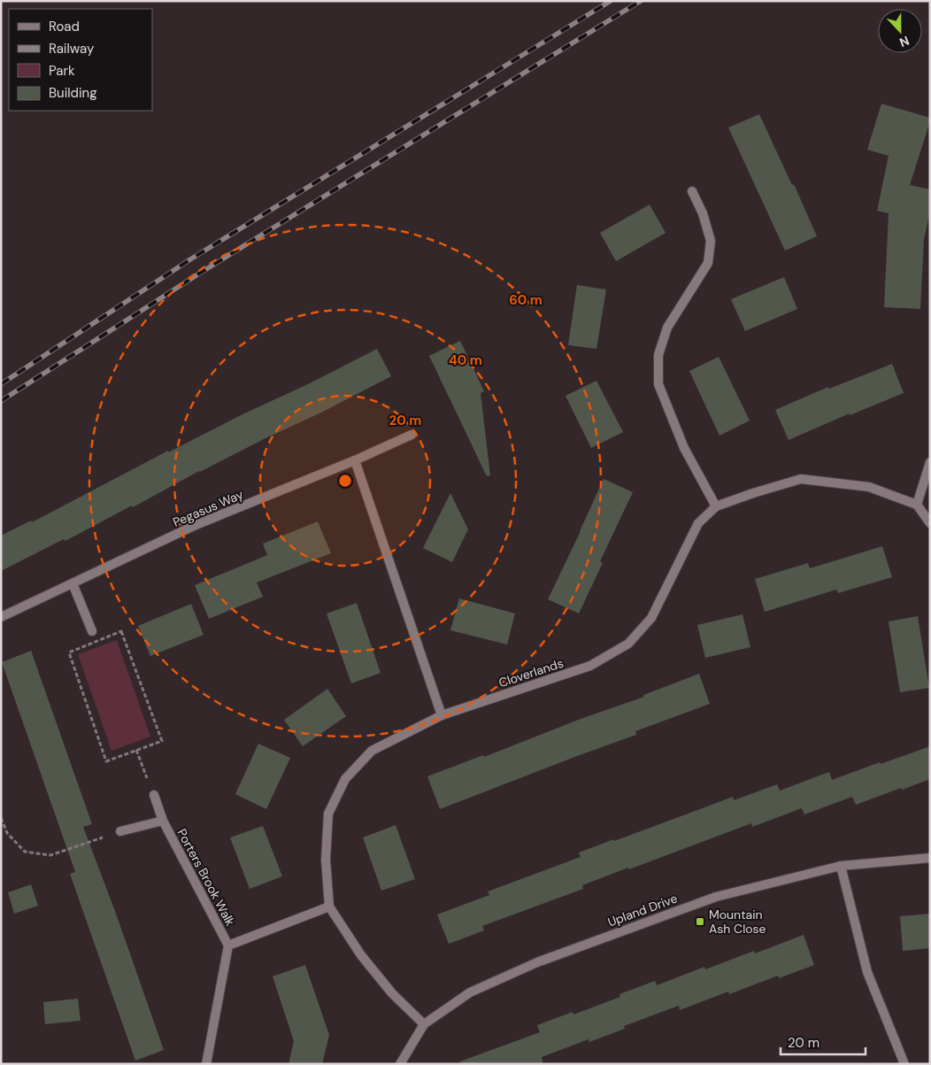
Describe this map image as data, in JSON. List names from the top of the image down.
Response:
{
  "streets": {
    "street": [
      "Pegasus Way",
      "Cloverlands",
      "Porters Brook Walk",
      "Upland Drive"
    ]
  },
  "crossings": [
    ["Cloverlands", "Porters Brook Walk"],
    ["Cloverlands", "Upland Drive"]
  ],
  "places": {
    "transit": ["Mountain Ash Close"]
  },
  "legend": [
    "Road",
    "Railway",
    "Park",
    "Building"
  ],
  "scale_bar": "20 m",
  "north": "bottom",
  "rings": ["60 m", "40 m", "20 m"]
}
